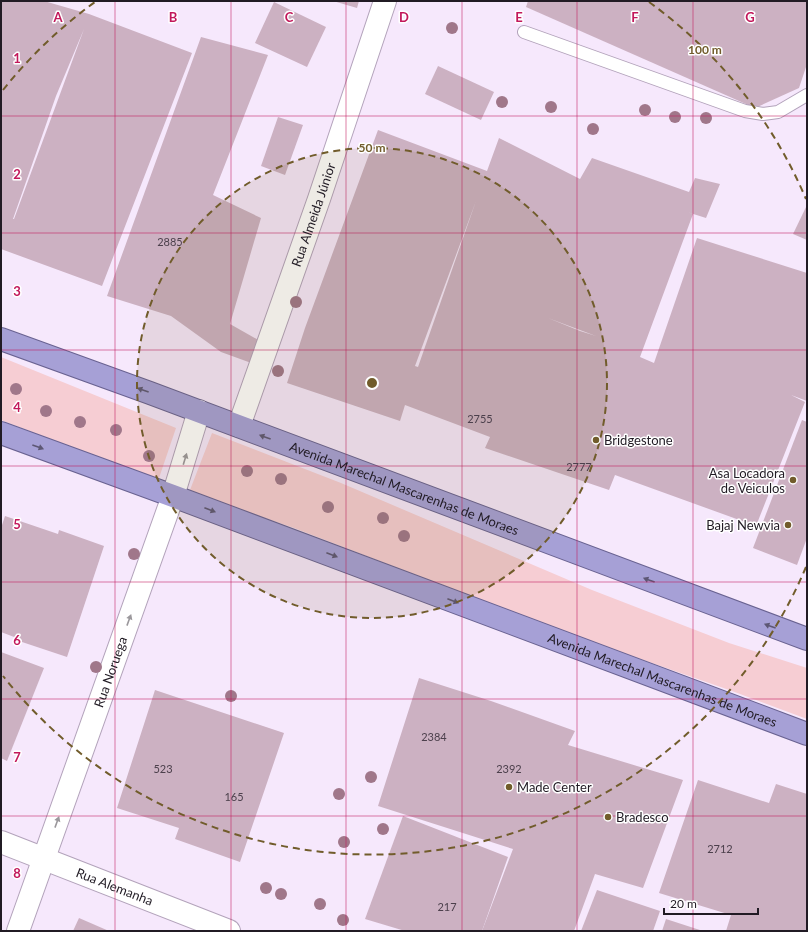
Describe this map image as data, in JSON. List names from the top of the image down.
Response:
{
  "streets": {
    "highway": ["Avenida Marechal Mascarenhas de Moraes"],
    "street": ["Rua Almeida Júnior", "Rua Noruega", "Rua Alemanha"]
  },
  "crossings": [
    ["Rua Almeida Júnior", "Avenida Marechal Mascarenhas de Moraes"],
    ["Avenida Marechal Mascarenhas de Moraes", "Rua Noruega"],
    ["Rua Noruega", "Rua Alemanha"]
  ],
  "one_way": ["Rua Noruega"],
  "places": [
    "Bridgestone",
    "Asa Locadora de Veiculos",
    "Bajaj Newvia",
    "Made Center",
    "Bradesco"
  ],
  "house_numbers": [
    "2885",
    "2755",
    "2777",
    "2384",
    "523",
    "2392",
    "165",
    "2712",
    "217"
  ],
  "scale_bar": "20 m",
  "grid": {
    "columns": [
      "A",
      "B",
      "C",
      "D",
      "E",
      "F",
      "G"
    ],
    "rows": [
      "1",
      "2",
      "3",
      "4",
      "5",
      "6",
      "7",
      "8"
    ]
  },
  "rings": ["100 m", "50 m"]
}
